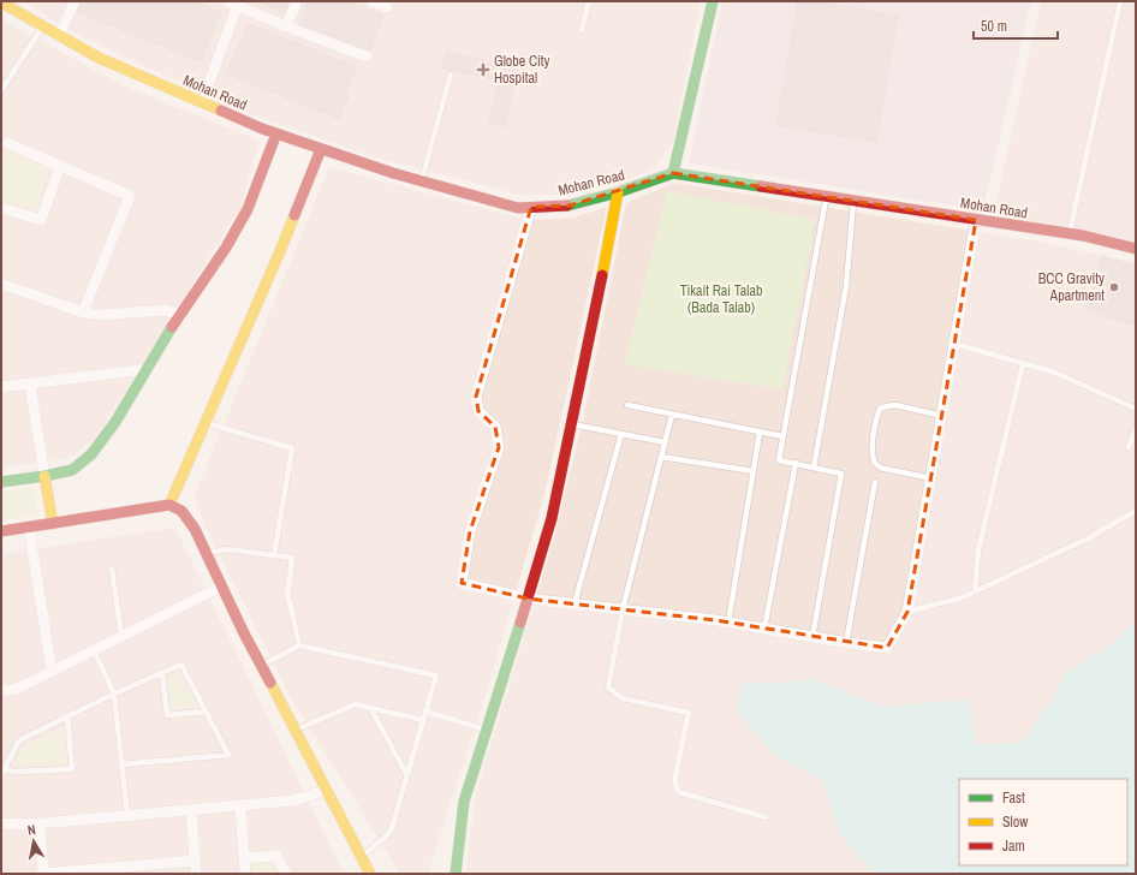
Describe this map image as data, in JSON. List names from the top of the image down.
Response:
{
  "streets": {
    "street": ["Mohan Road"]
  },
  "parks": ["Tikait Rai Talab (Bada Talab)"],
  "places": {
    "health": ["Globe City Hospital"],
    "other": ["BCC Gravity Apartment"]
  },
  "legend": ["Fast", "Slow", "Jam"],
  "scale_bar": "50 m",
  "north": "top"
}
